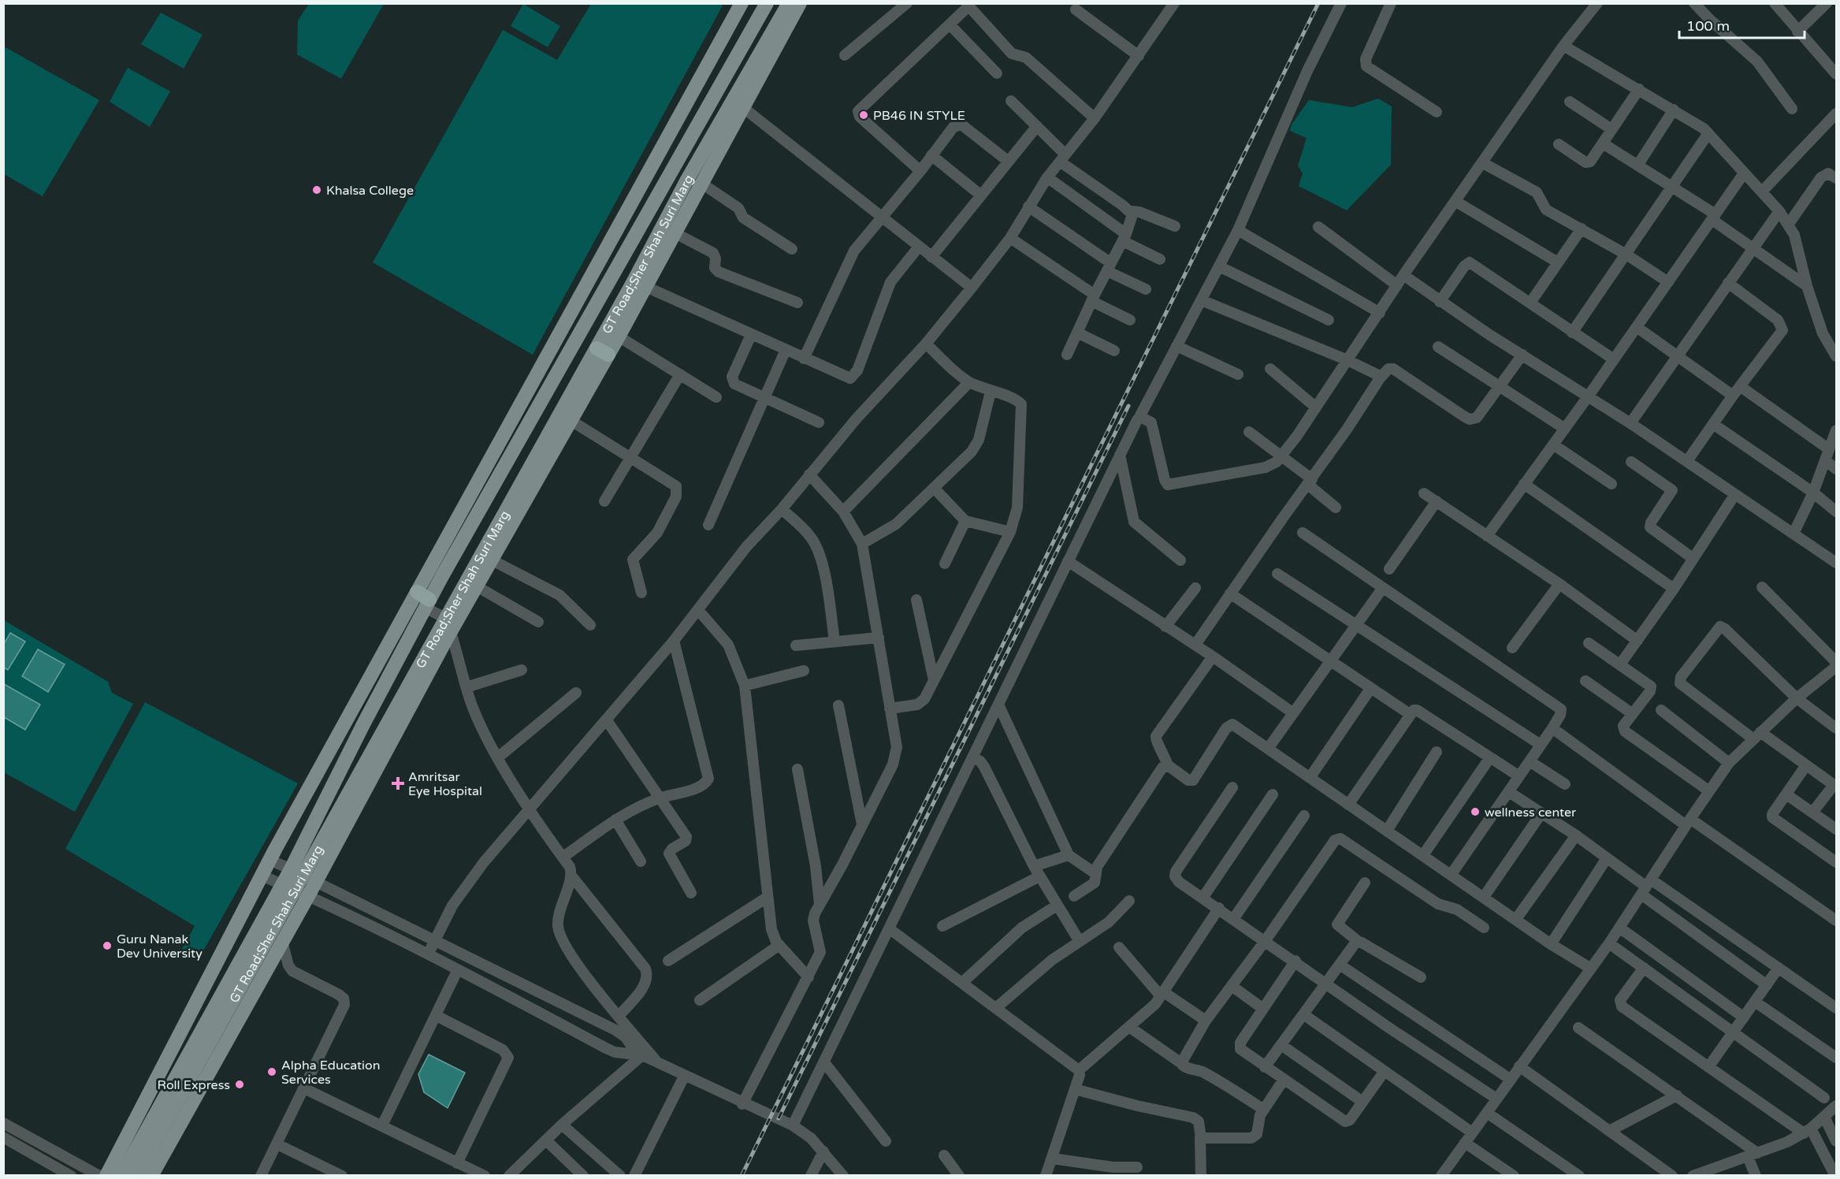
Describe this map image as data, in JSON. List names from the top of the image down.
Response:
{
  "streets": {
    "main road": ["GT Road;Sher Shah Suri Marg"]
  },
  "places": {
    "other": [
      "PB46 IN STYLE",
      "Khalsa College",
      "wellness center",
      "Guru Nanak Dev University",
      "Alpha Education Services",
      "Roll Express"
    ],
    "health": ["Amritsar Eye Hospital"]
  },
  "scale_bar": "100 m"
}
